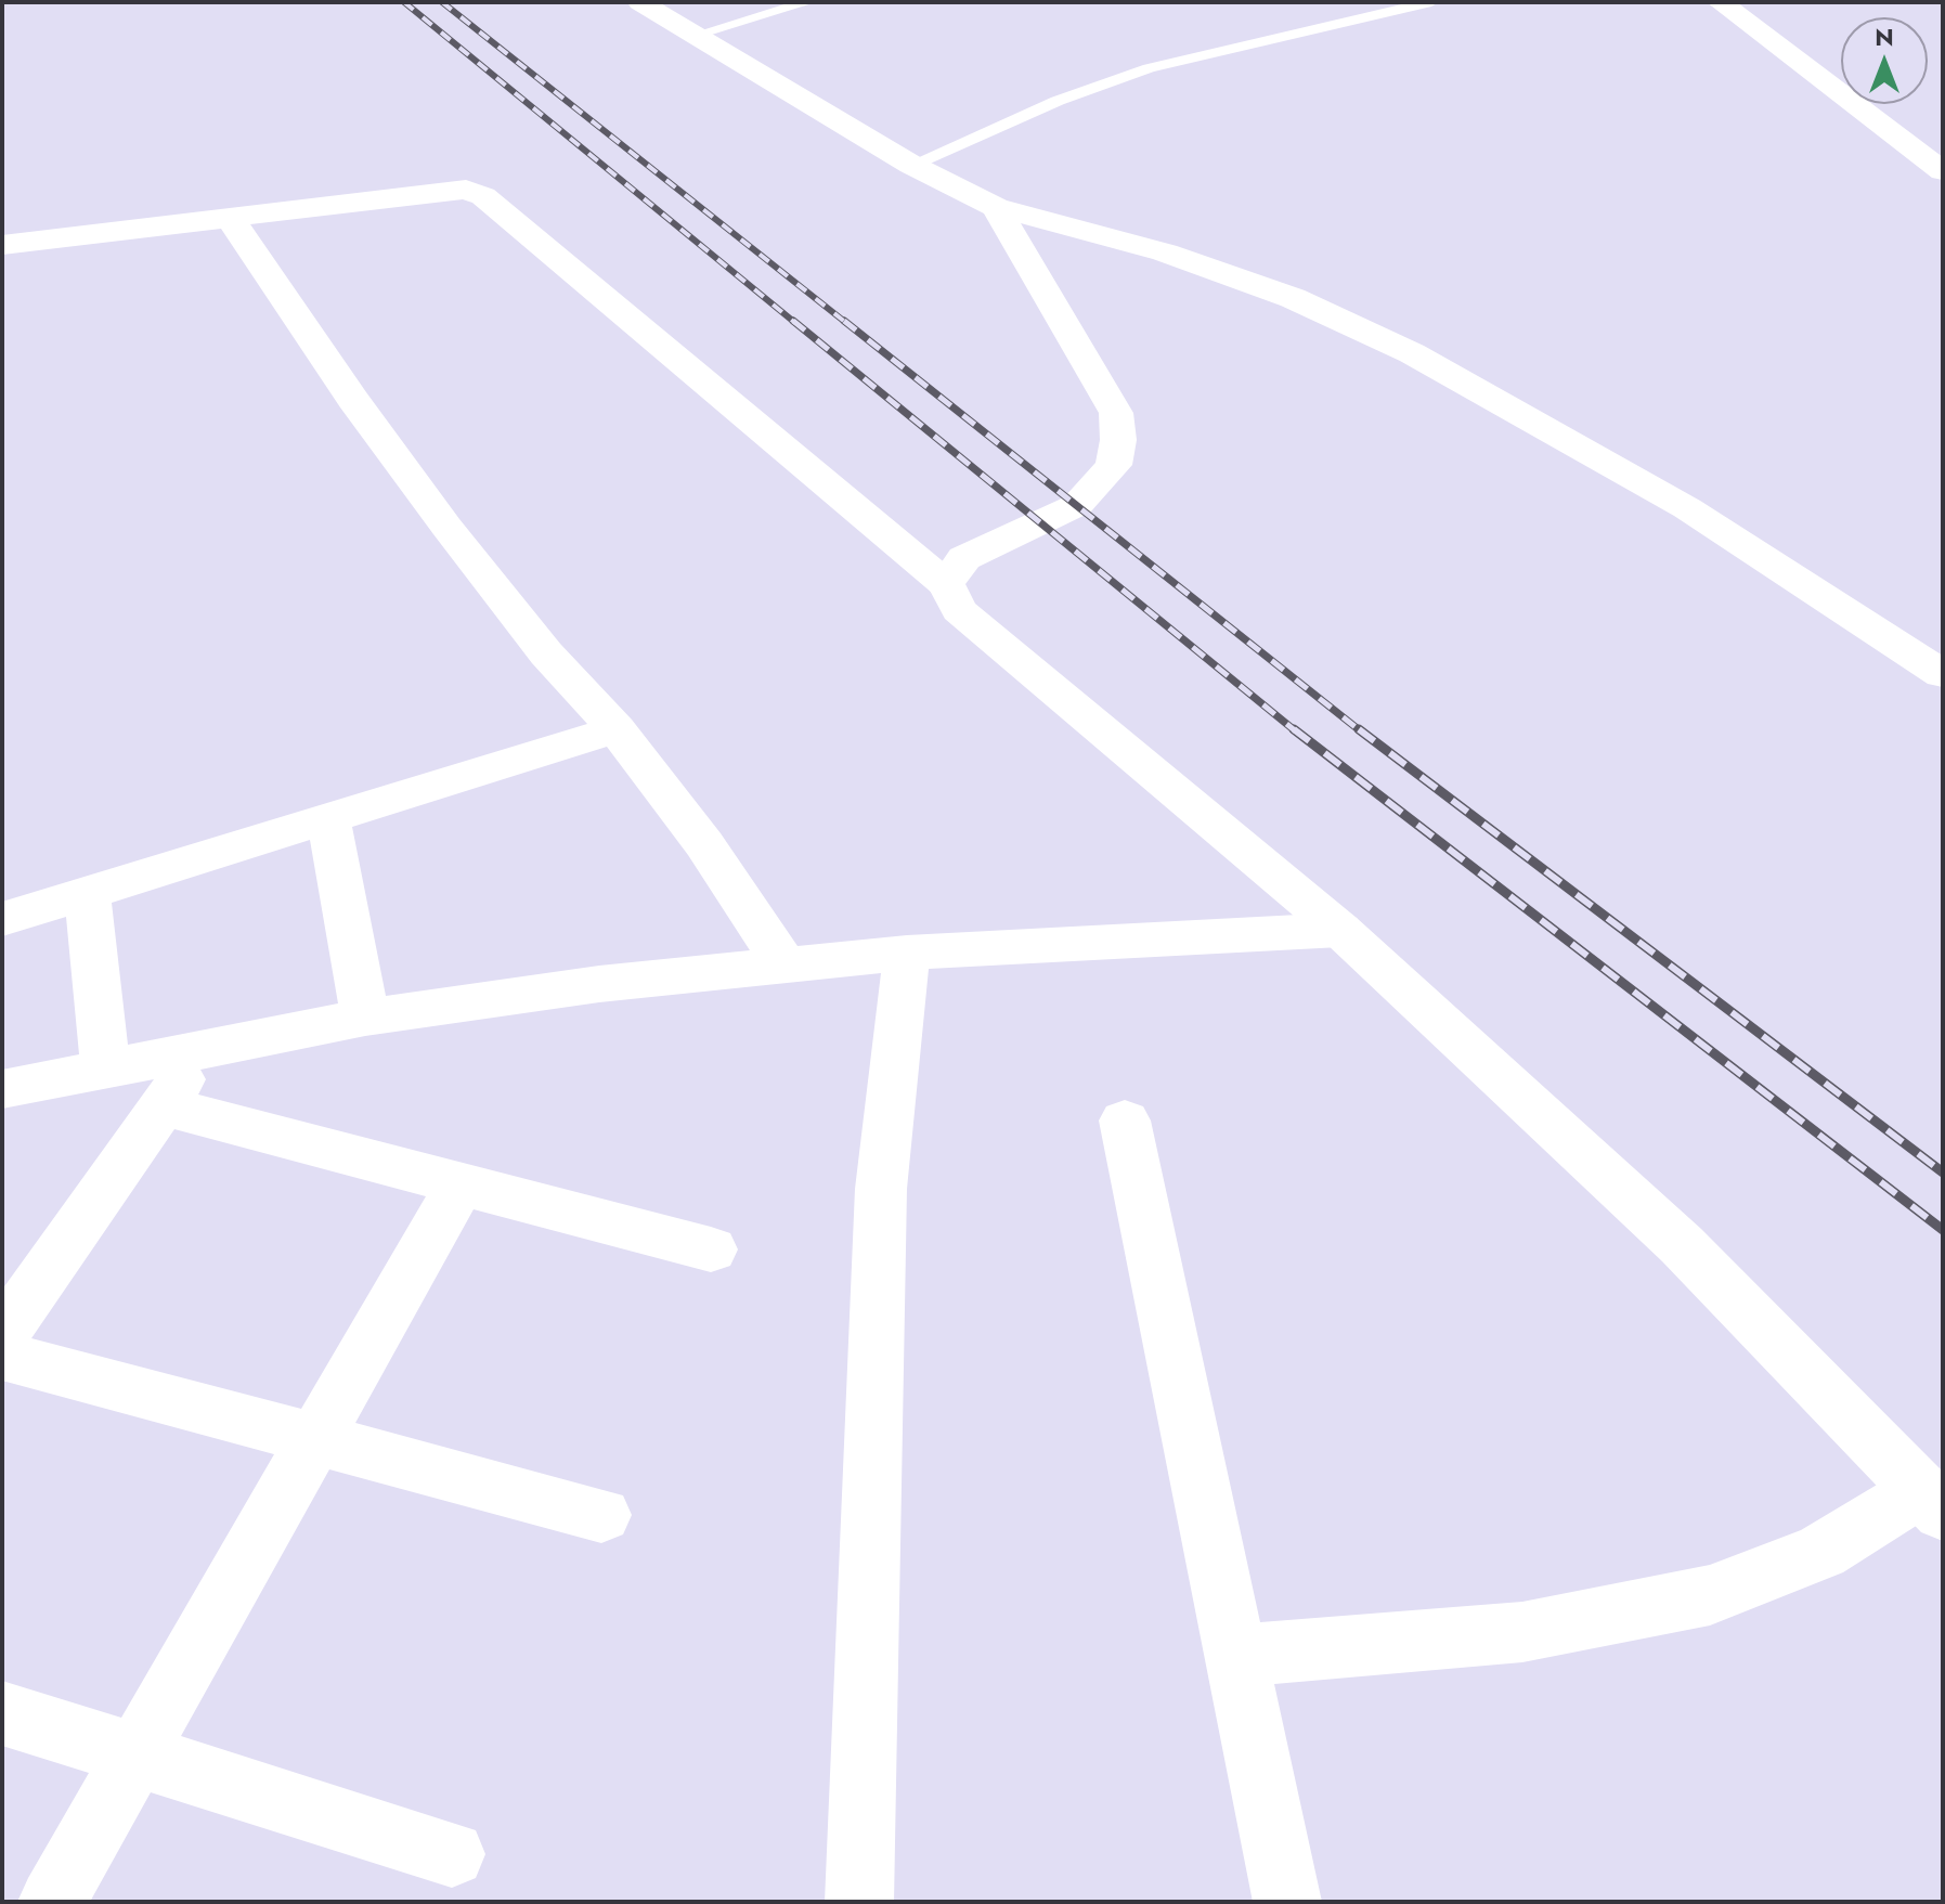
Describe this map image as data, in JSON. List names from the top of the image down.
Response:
{
  "north": "top"
}
